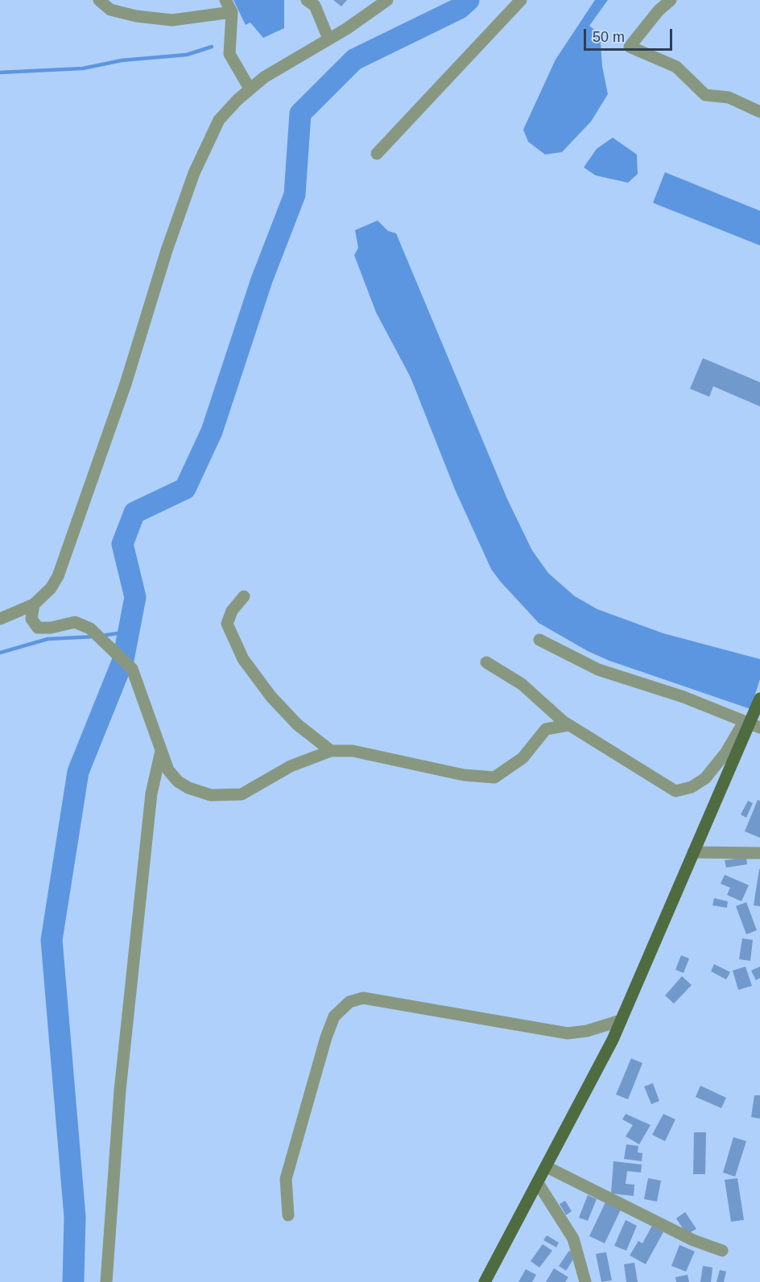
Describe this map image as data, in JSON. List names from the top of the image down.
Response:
{
  "scale_bar": "50 m"
}
